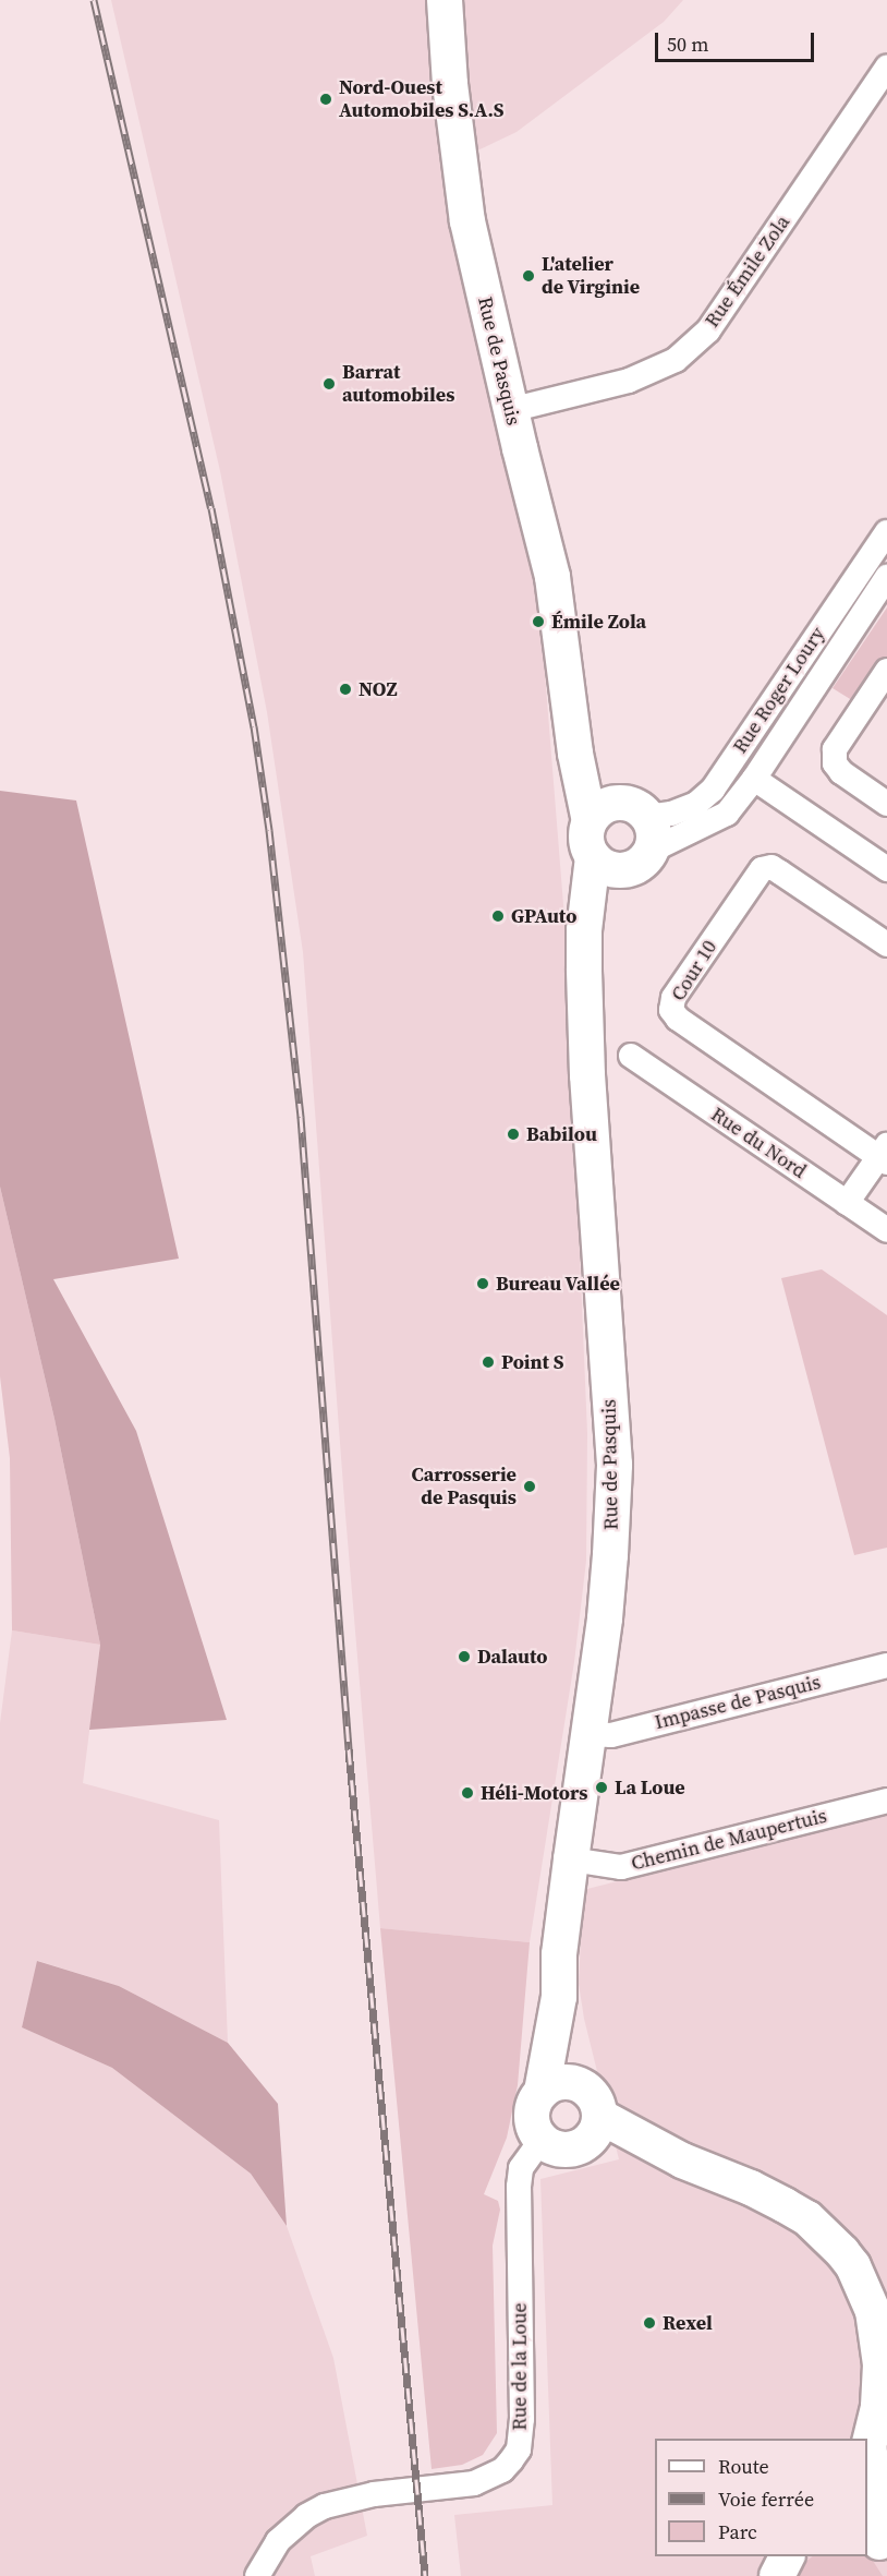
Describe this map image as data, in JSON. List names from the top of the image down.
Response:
{
  "streets": {
    "main road": ["Rue de Pasquis"],
    "street": [
      "Rue Émile Zola",
      "Rue Roger Loury",
      "Cour 10",
      "Rue du Nord",
      "Impasse de Pasquis",
      "Chemin de Maupertuis",
      "Rue de la Loue"
    ]
  },
  "crossings": [
    ["Rue Émile Zola", "Rue de Pasquis"],
    ["Rue de Pasquis", "Rue Roger Loury"],
    ["Rue de Pasquis", "Impasse de Pasquis"],
    ["Rue de Pasquis", "Chemin de Maupertuis"],
    ["Rue de Pasquis", "Rue de la Loue"]
  ],
  "places": [
    "Nord-Ouest Automobiles S.A.S",
    "L'atelier de Virginie",
    "Barrat automobiles",
    "Émile Zola",
    "NOZ",
    "GPAuto",
    "Babilou",
    "Bureau Vallée",
    "Point S",
    "Carrosserie de Pasquis",
    "Dalauto",
    "La Loue",
    "Héli-Motors",
    "Rexel"
  ],
  "legend": ["Route", "Voie ferrée", "Parc"],
  "scale_bar": "50 m"
}
